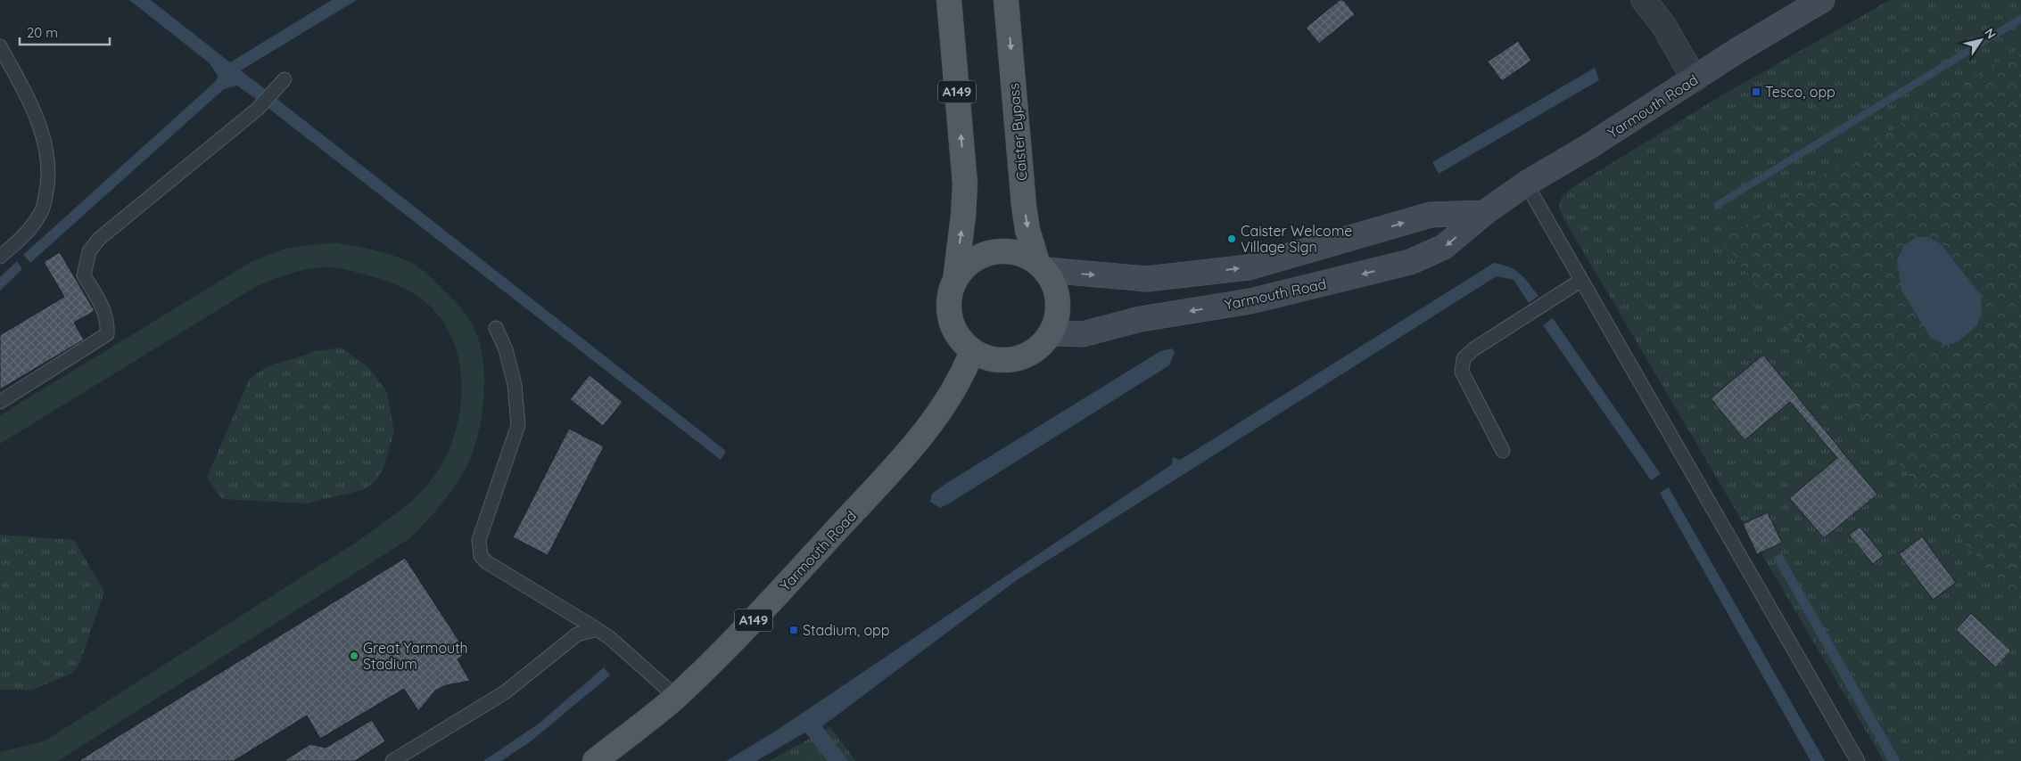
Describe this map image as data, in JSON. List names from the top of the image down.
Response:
{
  "streets": {
    "main road": ["A149", "Yarmouth Road", "Caister Bypass"]
  },
  "crossings": [
    ["A149", "Yarmouth Road"],
    ["A149", "Caister Bypass"],
    ["Yarmouth Road", "Caister Bypass"]
  ],
  "places": {
    "transit": ["Tesco, opp", "Stadium, opp"],
    "other": ["Caister Welcome Village Sign", "Great Yarmouth Stadium"]
  },
  "scale_bar": "20 m",
  "north": "top right"
}
